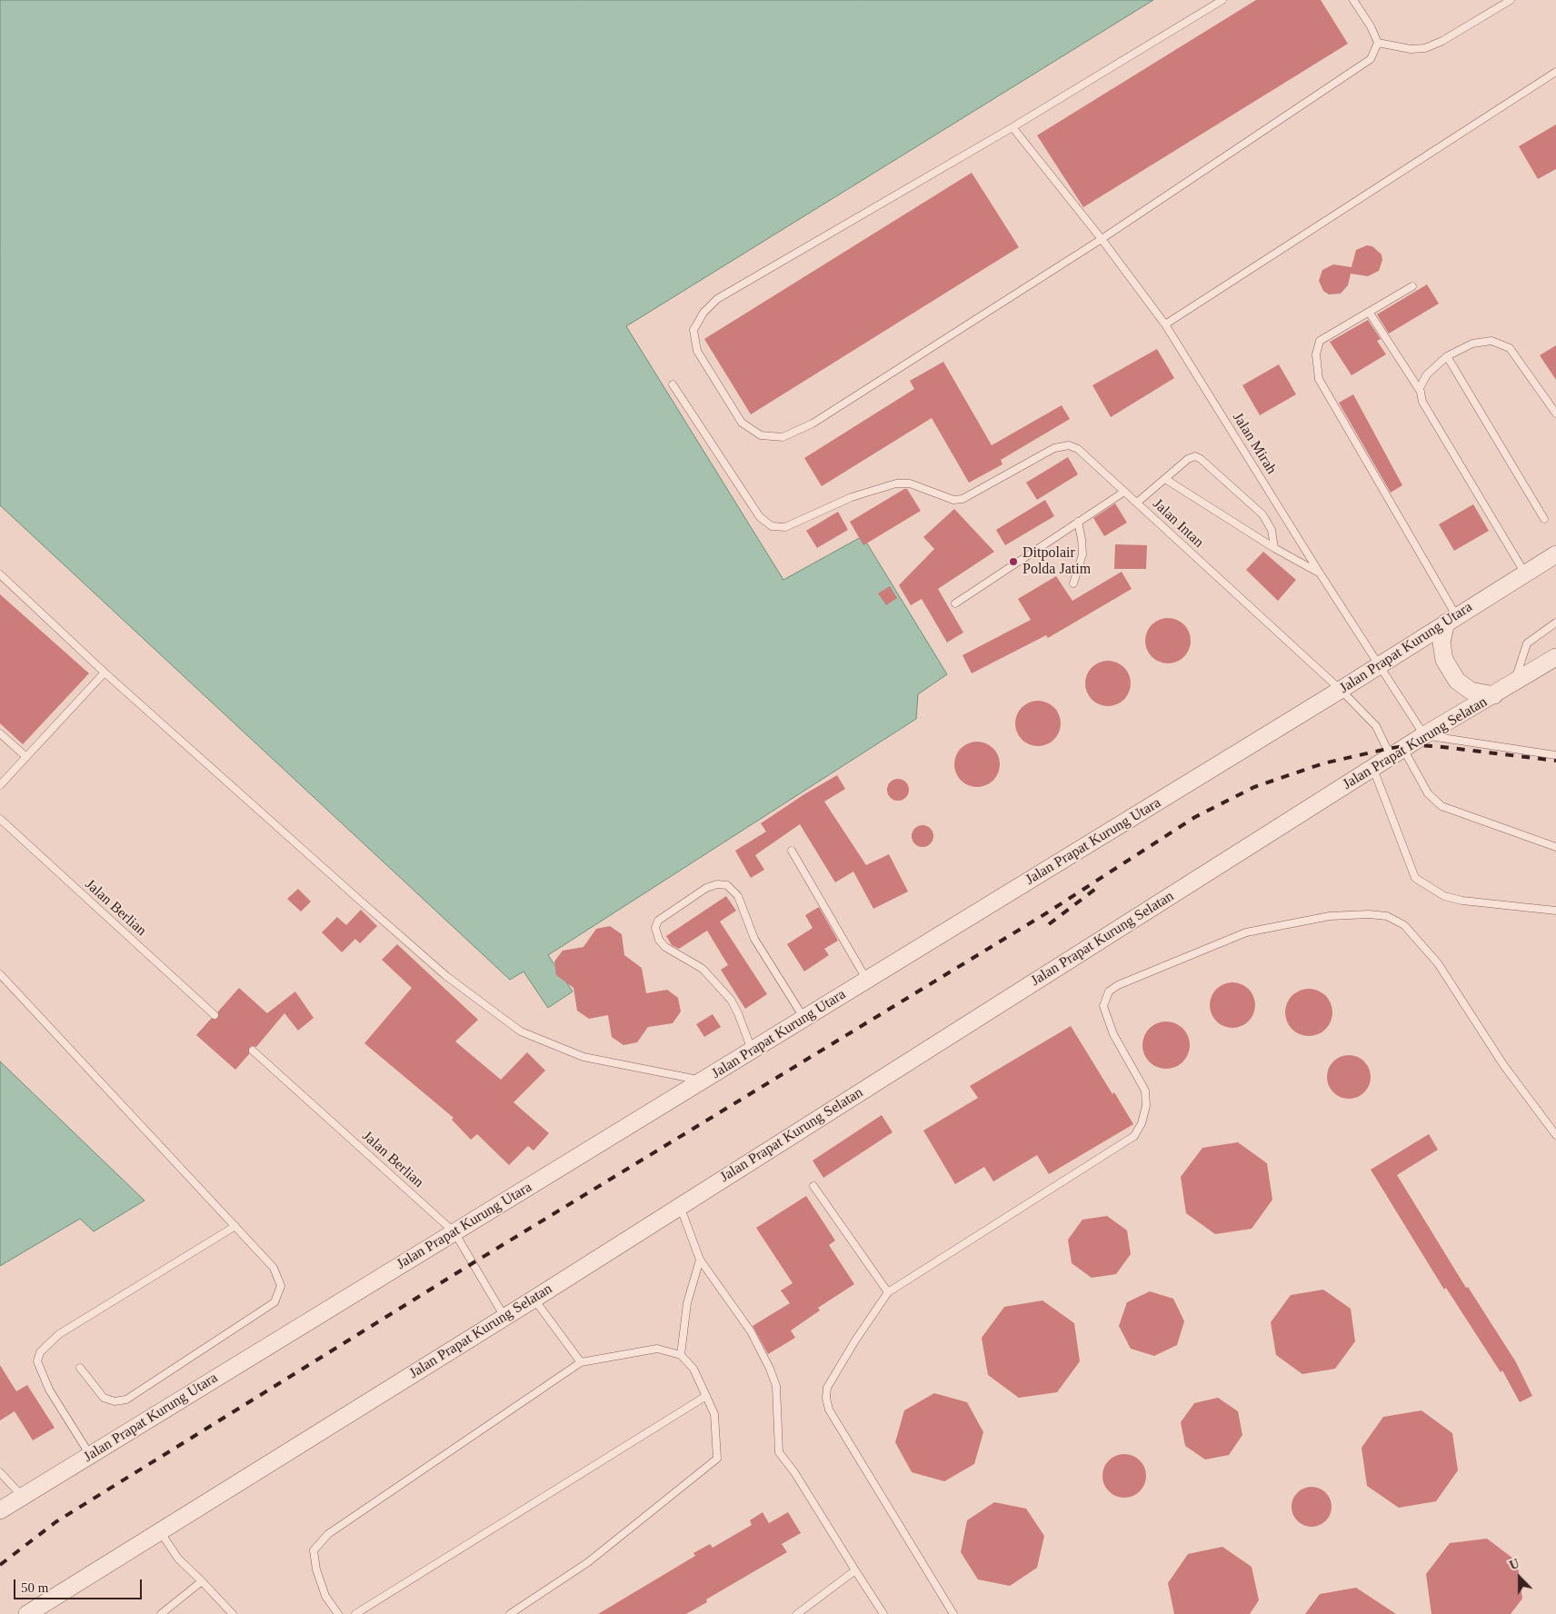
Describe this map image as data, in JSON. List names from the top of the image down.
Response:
{
  "streets": {
    "street": ["Jalan Prapat Kurung Utara", "Jalan Prapat Kurung Selatan"],
    "lane": ["Jalan Mirah", "Jalan Intan", "Jalan Berlian"]
  },
  "crossings": [
    ["Jalan Mirah", "Jalan Prapat Kurung Utara"],
    ["Jalan Mirah", "Jalan Prapat Kurung Selatan"],
    ["Jalan Intan", "Jalan Prapat Kurung Utara"],
    ["Jalan Intan", "Jalan Prapat Kurung Selatan"],
    ["Jalan Prapat Kurung Utara", "Jalan Berlian"],
    ["Jalan Prapat Kurung Selatan", "Jalan Berlian"]
  ],
  "places": ["Ditpolair Polda Jatim"],
  "scale_bar": "50 m",
  "north": "top"
}
